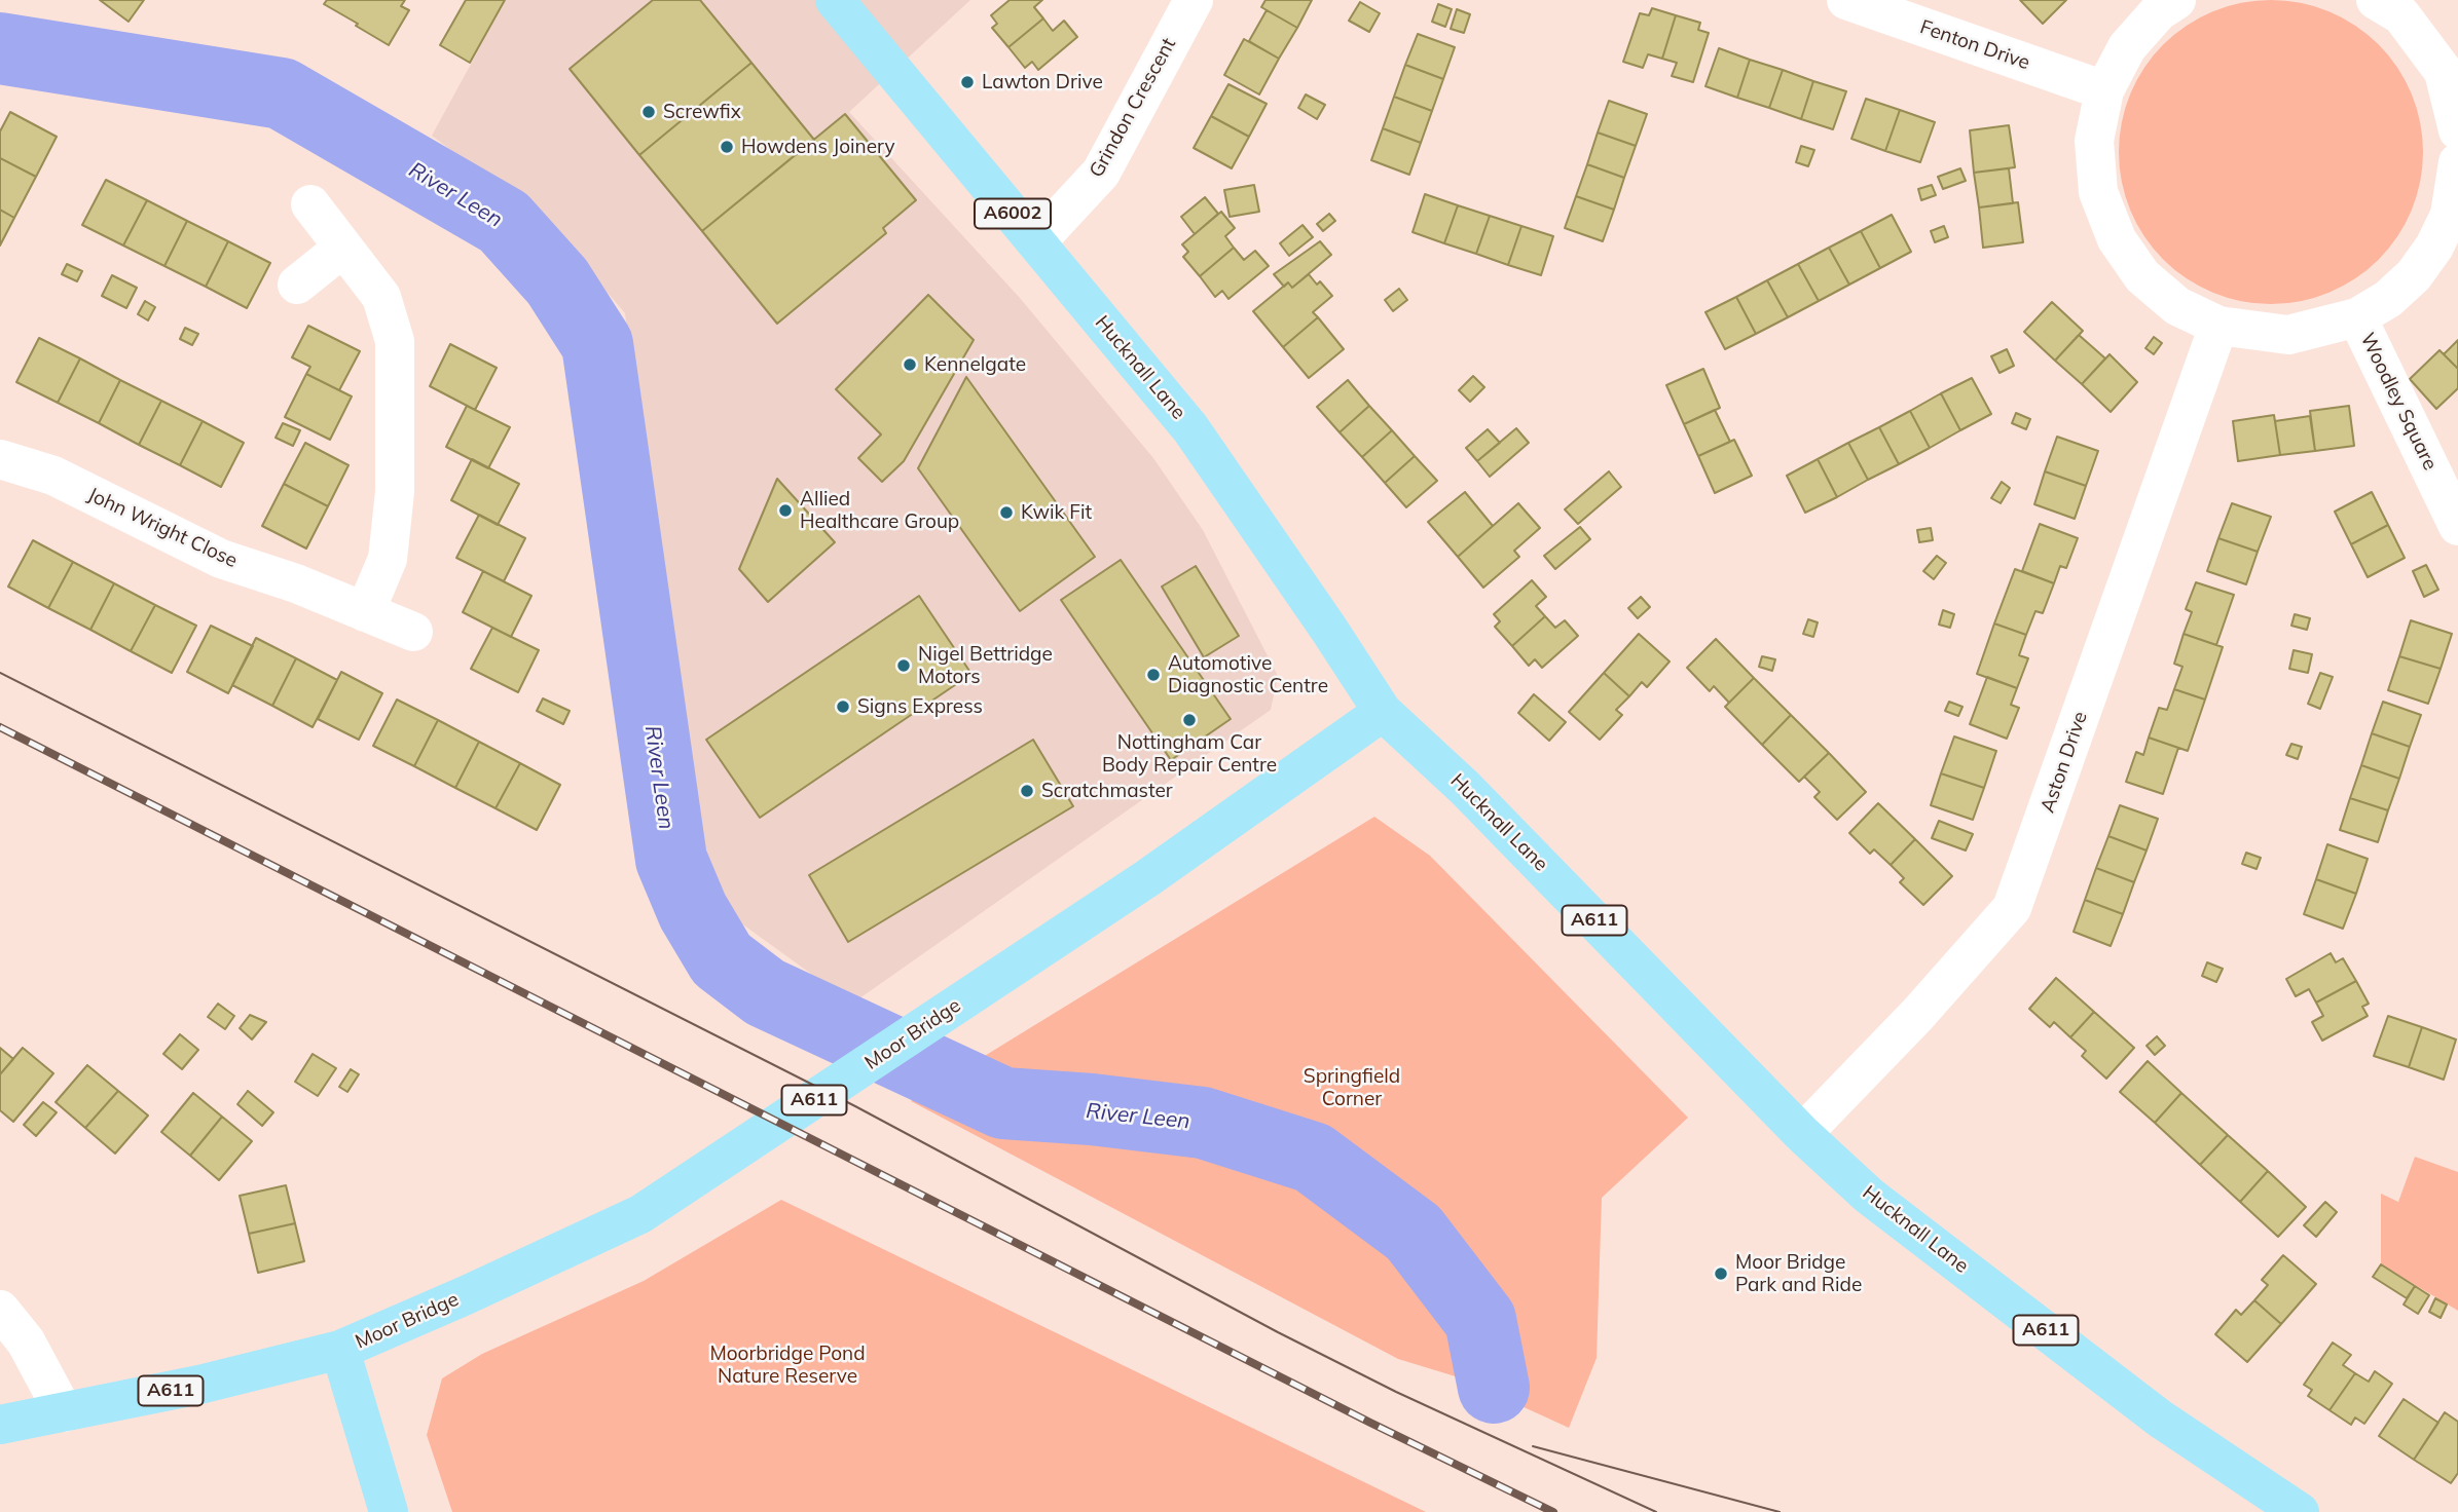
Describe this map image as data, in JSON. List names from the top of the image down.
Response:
{
  "streets": {
    "main road": [
      "A6002",
      "Hucknall Lane",
      "A611",
      "Moor Bridge"
    ],
    "street": [
      "Fenton Drive",
      "Grindon Crescent",
      "Woodley Square",
      "John Wright Close",
      "Aston Drive"
    ]
  },
  "crossings": [
    ["Grindon Crescent", "Hucknall Lane"],
    ["Hucknall Lane", "Aston Drive"],
    ["Hucknall Lane", "Moor Bridge"],
    ["A611", "Moor Bridge"]
  ],
  "water": ["River Leen"],
  "parks": ["Springfield Corner", "Moorbridge Pond Nature Reserve"],
  "places": [
    "Lawton Drive",
    "Screwfix",
    "Howdens Joinery",
    "Kennelgate",
    "Allied Healthcare Group",
    "Kwik Fit",
    "Nigel Bettridge Motors",
    "Automotive Diagnostic Centre",
    "Signs Express",
    "Nottingham Car Body Repair Centre",
    "Scratchmaster",
    "Moor Bridge Park and Ride"
  ]
}
